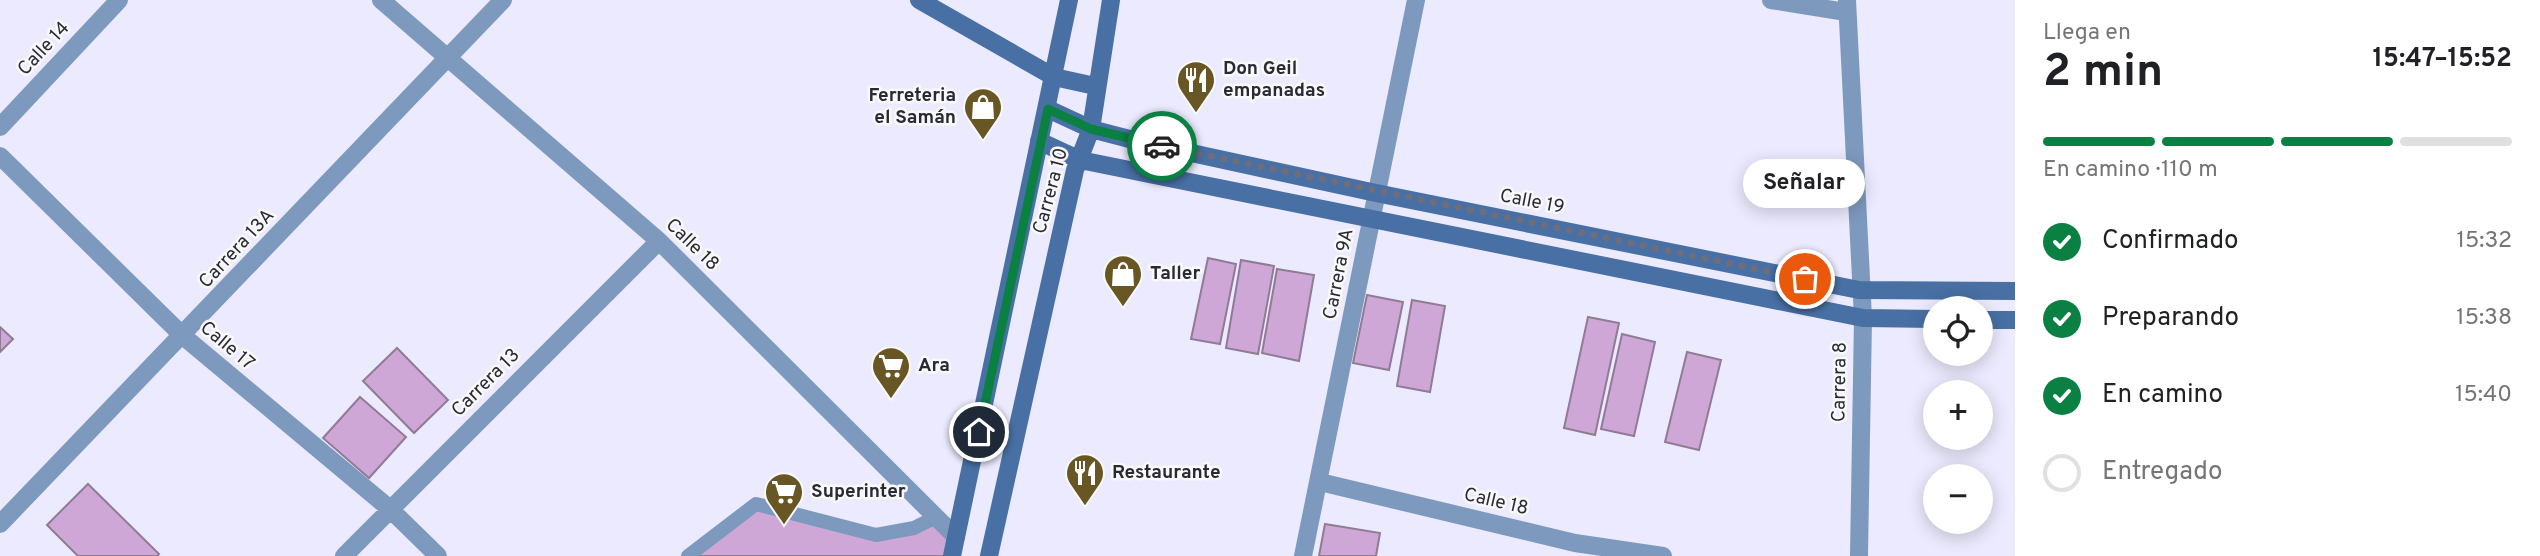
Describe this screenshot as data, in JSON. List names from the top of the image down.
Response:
{
  "streets": {
    "street": [
      "Calle 14",
      "Carrera 10",
      "Calle 19",
      "Calle 18",
      "Carrera 13A",
      "Carrera 9A",
      "Calle 17",
      "Carrera 8",
      "Carrera 13"
    ]
  },
  "crossings": [
    ["Carrera 10", "Calle 19"],
    ["Carrera 10", "Calle 18"],
    ["Calle 19", "Carrera 9A"],
    ["Calle 19", "Carrera 8"],
    ["Calle 18", "Carrera 13A"],
    ["Calle 18", "Carrera 9A"],
    ["Calle 18", "Carrera 13"],
    ["Carrera 13A", "Calle 17"],
    ["Calle 17", "Carrera 13"]
  ],
  "places": {
    "restaurant": ["Don Geil empanadas", "Restaurante"],
    "shop": ["Ferreteria el Samán", "Taller"],
    "other": ["Señalar"],
    "supermarket": ["Ara", "Superinter"]
  },
  "page": {
    "heading": ["2 min", "Llega en", "15:47–15:52"],
    "bar": "En camino · 110 m",
    "bubble": "Señalar",
    "list": [
      ["Confirmado", "15:32"],
      ["Preparando", "15:38"],
      ["En camino", "15:40"],
      "Entregado"
    ],
    "map_buttons": ["+", "−"]
  }
}
